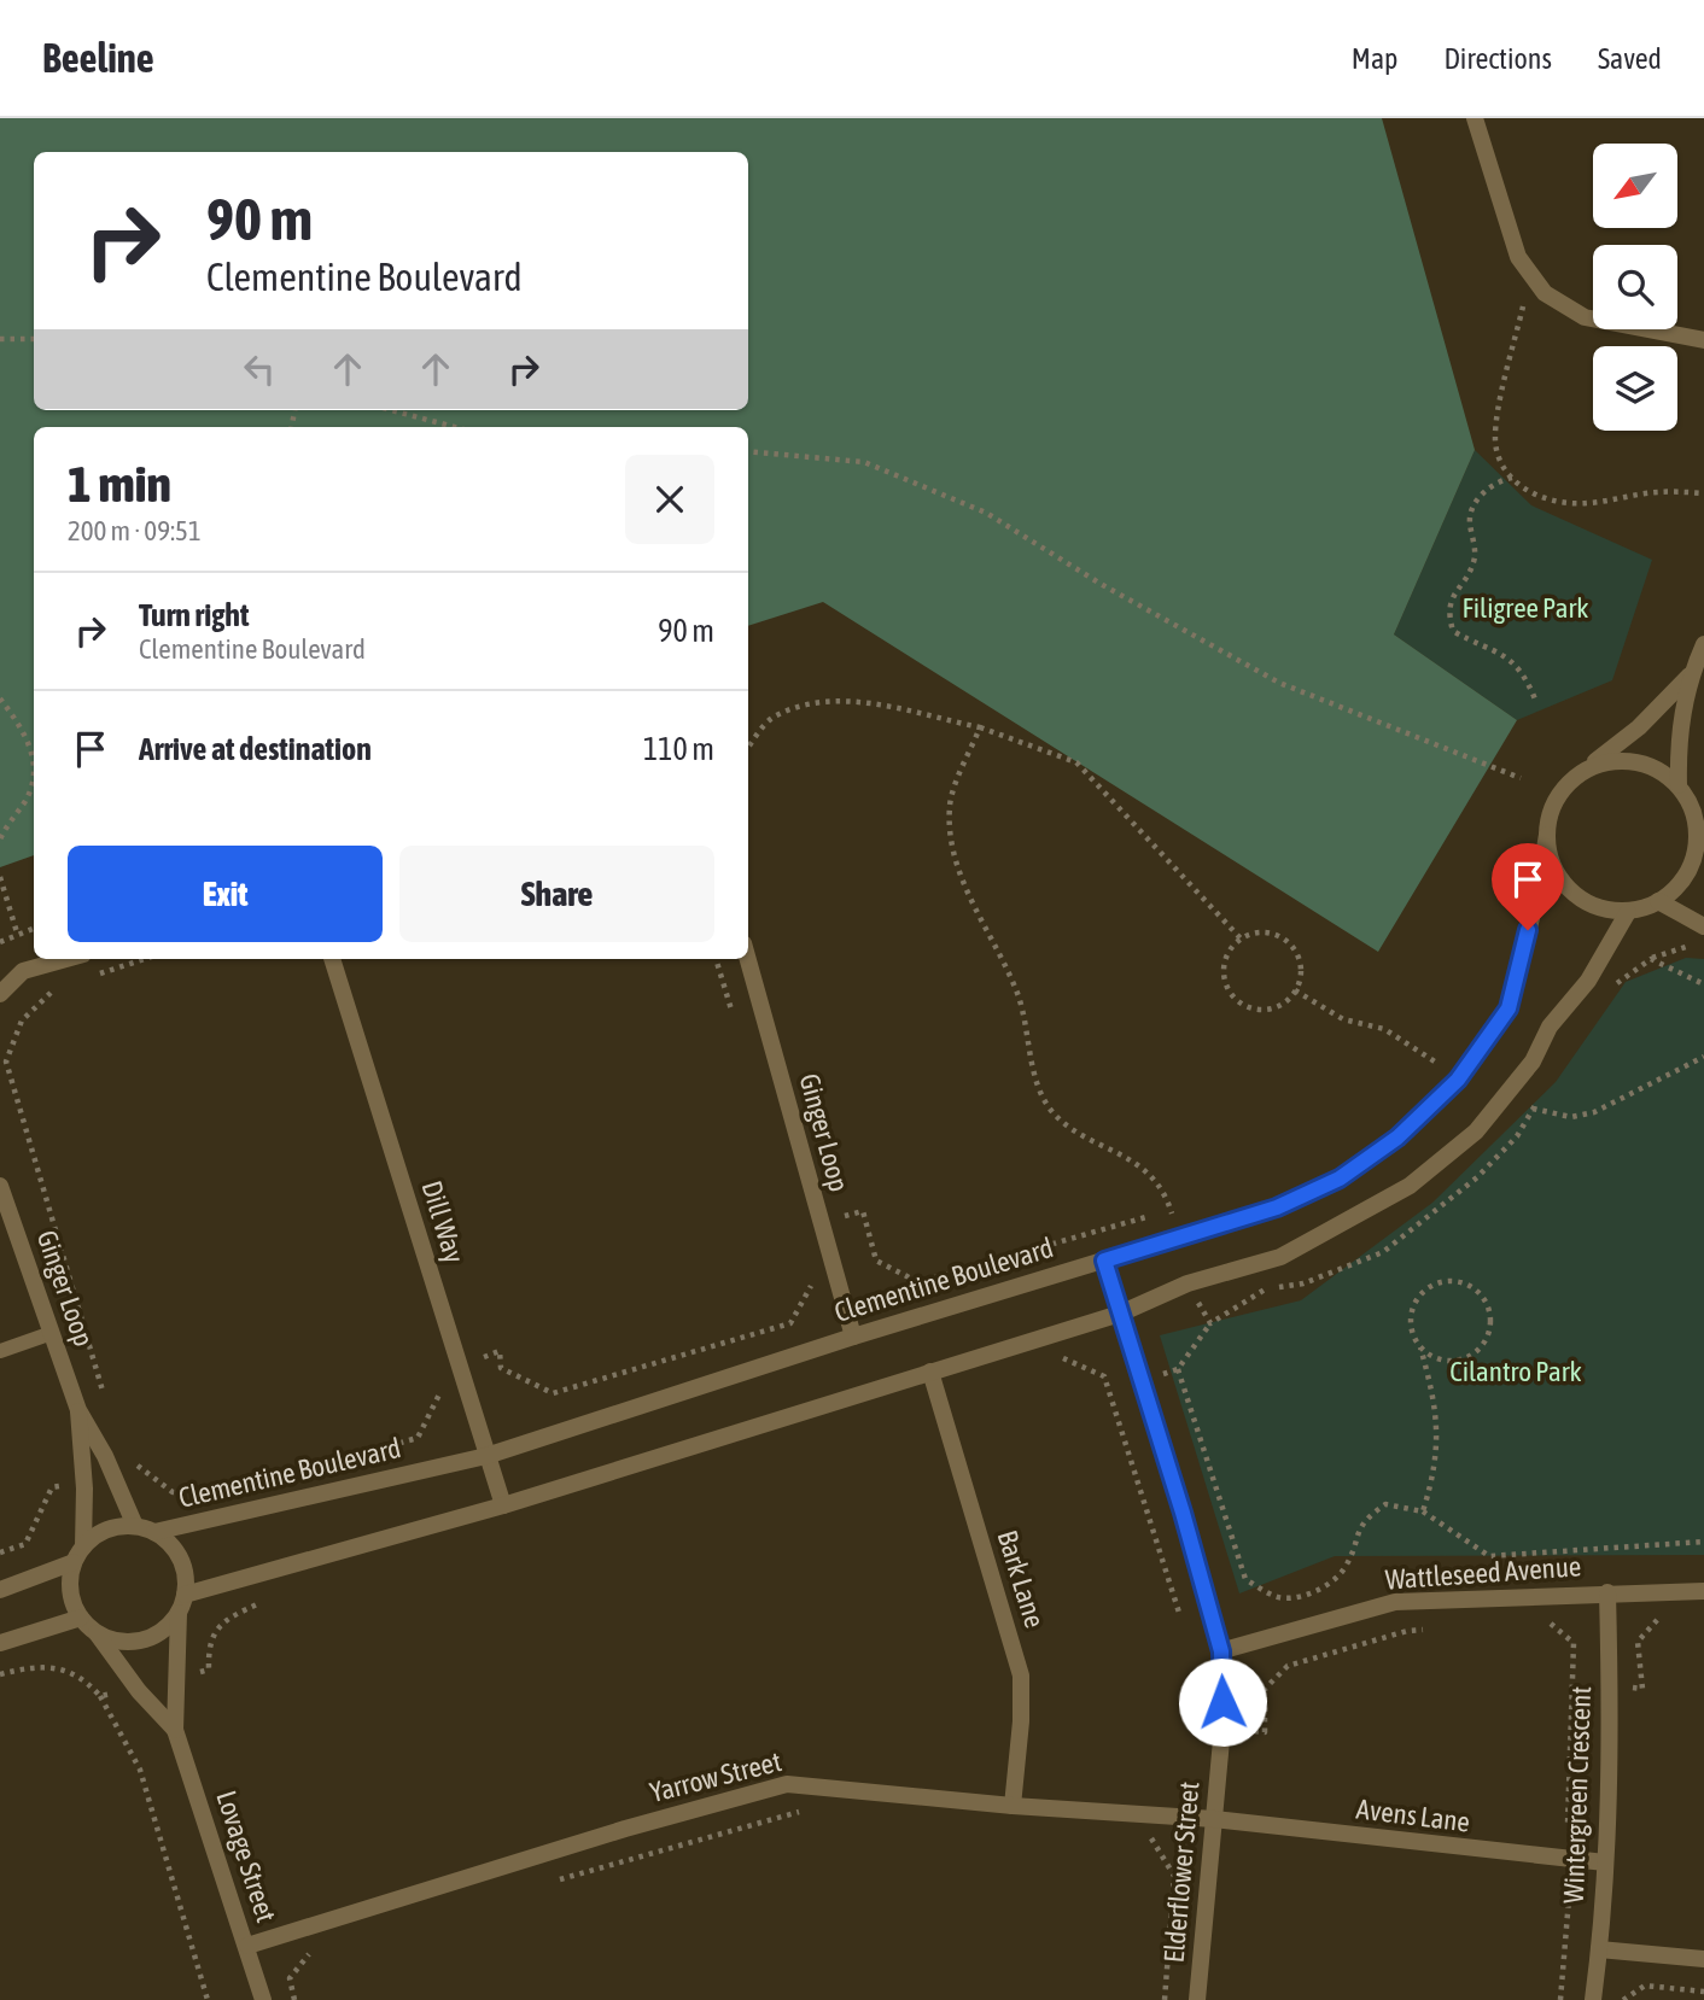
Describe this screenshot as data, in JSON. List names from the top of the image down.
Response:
{
  "streets": {
    "street": [
      "Ginger Loop",
      "Dill Way",
      "Clementine Boulevard",
      "Wattleseed Avenue",
      "Bark Lane",
      "Yarrow Street",
      "Wintergreen Crescent",
      "Avens Lane",
      "Lovage Street",
      "Elderflower Street"
    ]
  },
  "crossings": [
    ["Ginger Loop", "Clementine Boulevard"],
    ["Ginger Loop", "Lovage Street"],
    ["Dill Way", "Clementine Boulevard"],
    ["Clementine Boulevard", "Lovage Street"],
    ["Clementine Boulevard", "Elderflower Street"],
    ["Wattleseed Avenue", "Wintergreen Crescent"],
    ["Wattleseed Avenue", "Elderflower Street"],
    ["Bark Lane", "Yarrow Street"],
    ["Yarrow Street", "Avens Lane"],
    ["Yarrow Street", "Lovage Street"],
    ["Yarrow Street", "Elderflower Street"],
    ["Wintergreen Crescent", "Avens Lane"],
    ["Avens Lane", "Elderflower Street"]
  ],
  "parks": ["Filigree Park", "Cilantro Park"],
  "north": "bottom left",
  "page": {
    "header": "Beeline",
    "nav": ["Map", "Directions", "Saved"],
    "turn": ["90 m", "Clementine Boulevard"],
    "heading": ["1 min", "200 m · 09:51"],
    "list": [
      {
        "name": "Turn right",
        "note": "Clementine Boulevard",
        "value": "90 m"
      },
      {
        "name": "Arrive at destination",
        "value": "110 m"
      }
    ],
    "buttons": ["Exit", "Share"]
  }
}
